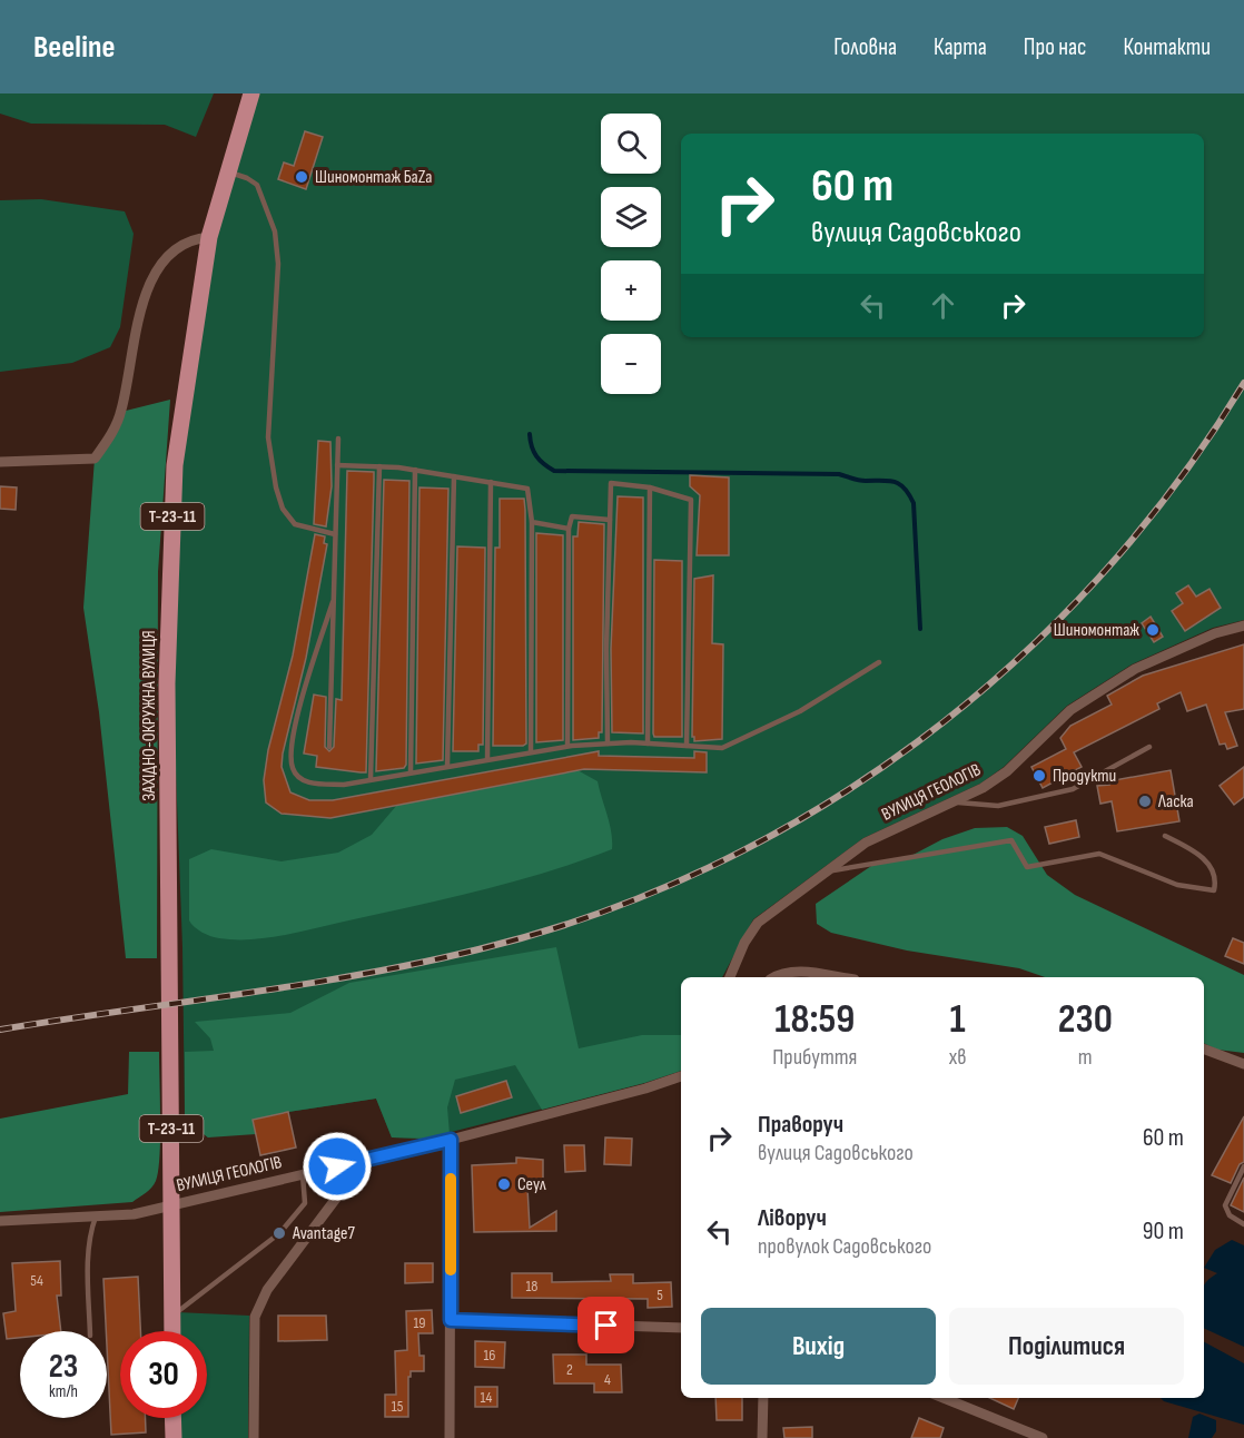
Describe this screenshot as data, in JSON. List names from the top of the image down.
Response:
{
  "streets": {
    "main road": ["Т-23-11", "ЗАХІДНО-ОКРУЖНА ВУЛИЦЯ"],
    "street": ["ВУЛИЦЯ ГЕОЛОГІВ"]
  },
  "crossings": [
    ["ЗАХІДНО-ОКРУЖНА ВУЛИЦЯ", "ВУЛИЦЯ ГЕОЛОГІВ"]
  ],
  "places": [
    "Шиномонтаж БаZa",
    "Шиномонтаж",
    "Продукти",
    "Ласка",
    "Сеул",
    "Avantage7"
  ],
  "house_numbers": [
    "54",
    "18",
    "5",
    "19",
    "16",
    "2",
    "4",
    "14",
    "15"
  ],
  "page": {
    "header": "Beeline",
    "nav": [
      "Головна",
      "Карта",
      "Про нас",
      "Контакти"
    ],
    "map_buttons": ["+", "−"],
    "turn": ["60 m", "вулиця Садовського"],
    "eta": [
      "18:59",
      "Прибуття",
      "1",
      "хв",
      "230",
      "m"
    ],
    "list": [
      {
        "name": "Праворуч",
        "note": "вулиця Садовського",
        "value": "60 m"
      },
      {
        "name": "Ліворуч",
        "note": "провулок Садовського",
        "value": "90 m"
      }
    ],
    "buttons": ["Вихід", "Поділитися"],
    "speed": "23 km/h",
    "limit": "30"
  }
}
